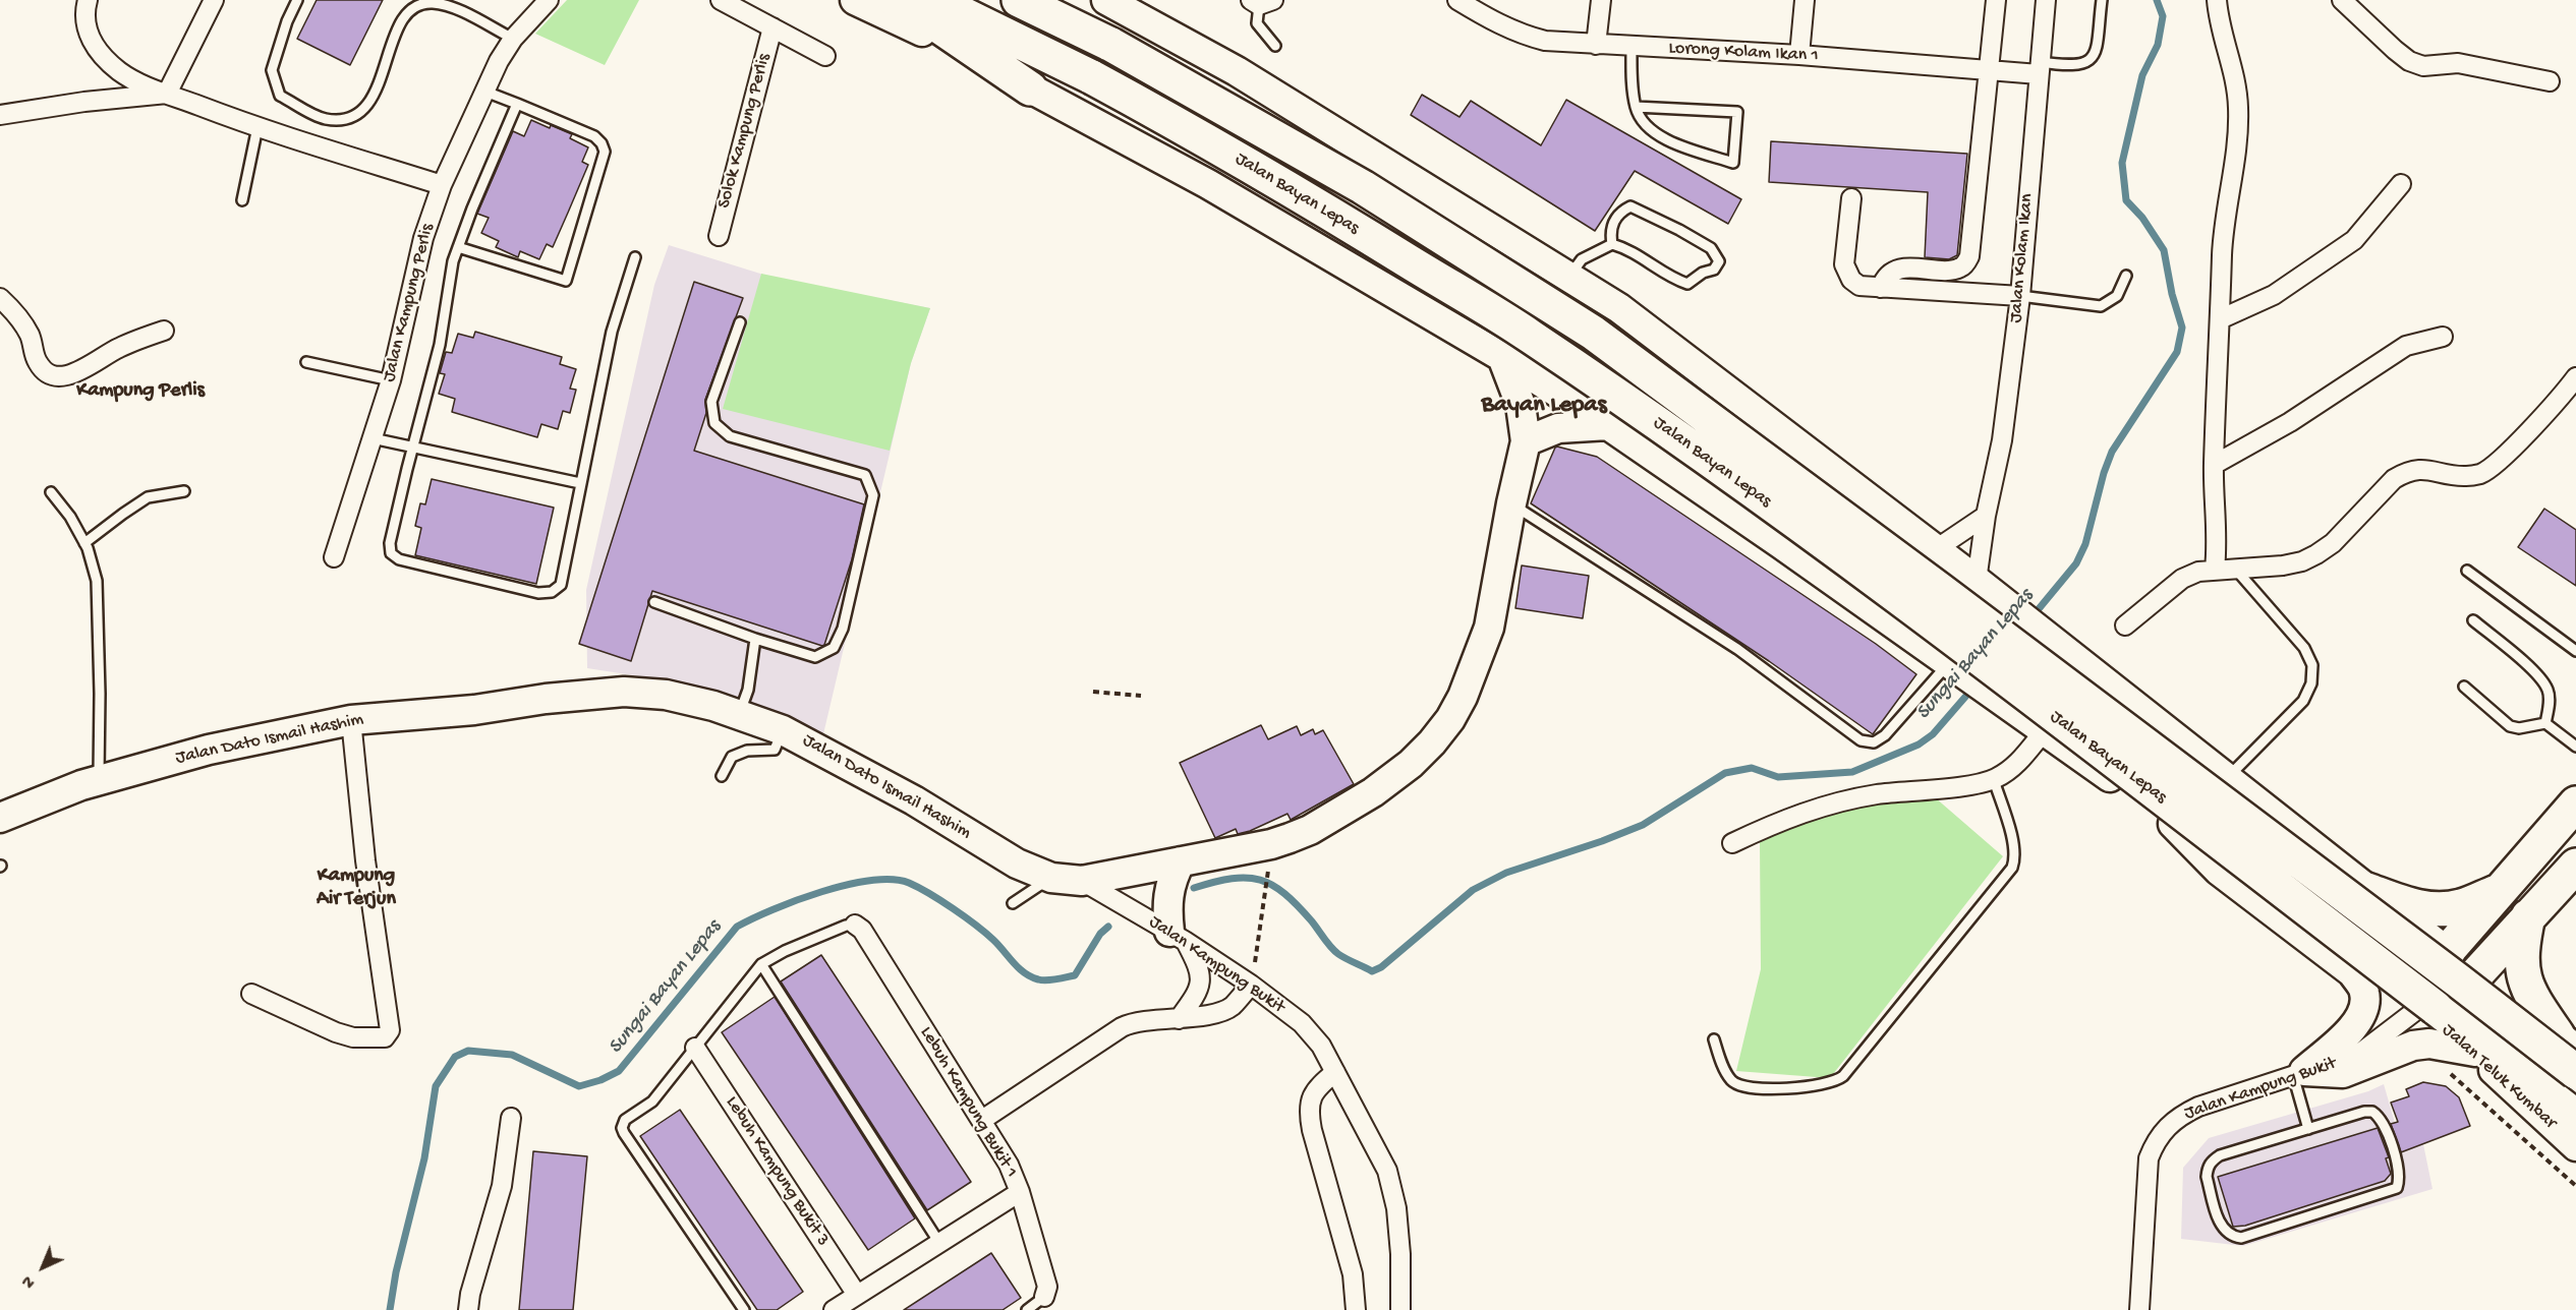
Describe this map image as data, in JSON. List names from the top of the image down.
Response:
{
  "streets": {
    "highway": ["Jalan Bayan Lepas", "Jalan Teluk Kumbar"],
    "main road": ["Jalan Dato Ismail Hashim"],
    "street": [
      "Lorong Kolam Ikan 1",
      "Solok Kampung Perlis",
      "Jalan Kolam Ikan",
      "Jalan Kampung Perlis",
      "Jalan Kampung Bukit",
      "Lebuh Kampung Bukit 1",
      "Lebuh Kampung Bukit 3"
    ]
  },
  "crossings": [
    ["Lorong Kolam Ikan 1", "Jalan Kolam Ikan"],
    ["Jalan Bayan Lepas", "Jalan Dato Ismail Hashim"],
    ["Jalan Bayan Lepas", "Jalan Kampung Bukit"],
    ["Jalan Bayan Lepas", "Jalan Teluk Kumbar"],
    ["Jalan Dato Ismail Hashim", "Jalan Kampung Bukit"],
    ["Jalan Kampung Bukit", "Jalan Teluk Kumbar"]
  ],
  "districts": ["Kampung Perlis", "Bayan Lepas", "Kampung Air Terjun"],
  "water": ["Sungai Bayan Lepas"],
  "north": "bottom left"
}
